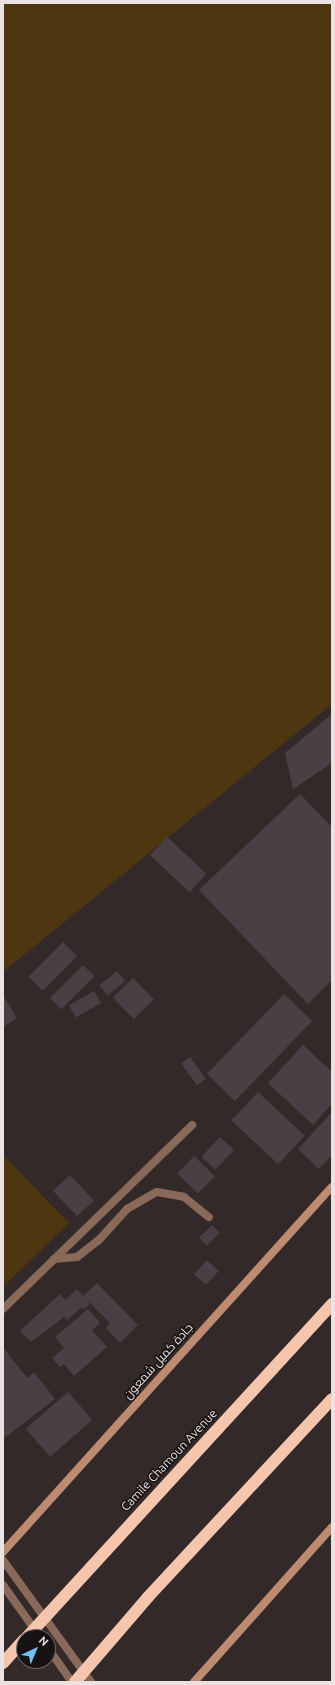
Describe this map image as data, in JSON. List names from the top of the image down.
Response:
{
  "streets": {
    "highway": ["Camile Chamoun Avenue"],
    "main road": ["جادة كميل شمعون"]
  },
  "north": "top right"
}
